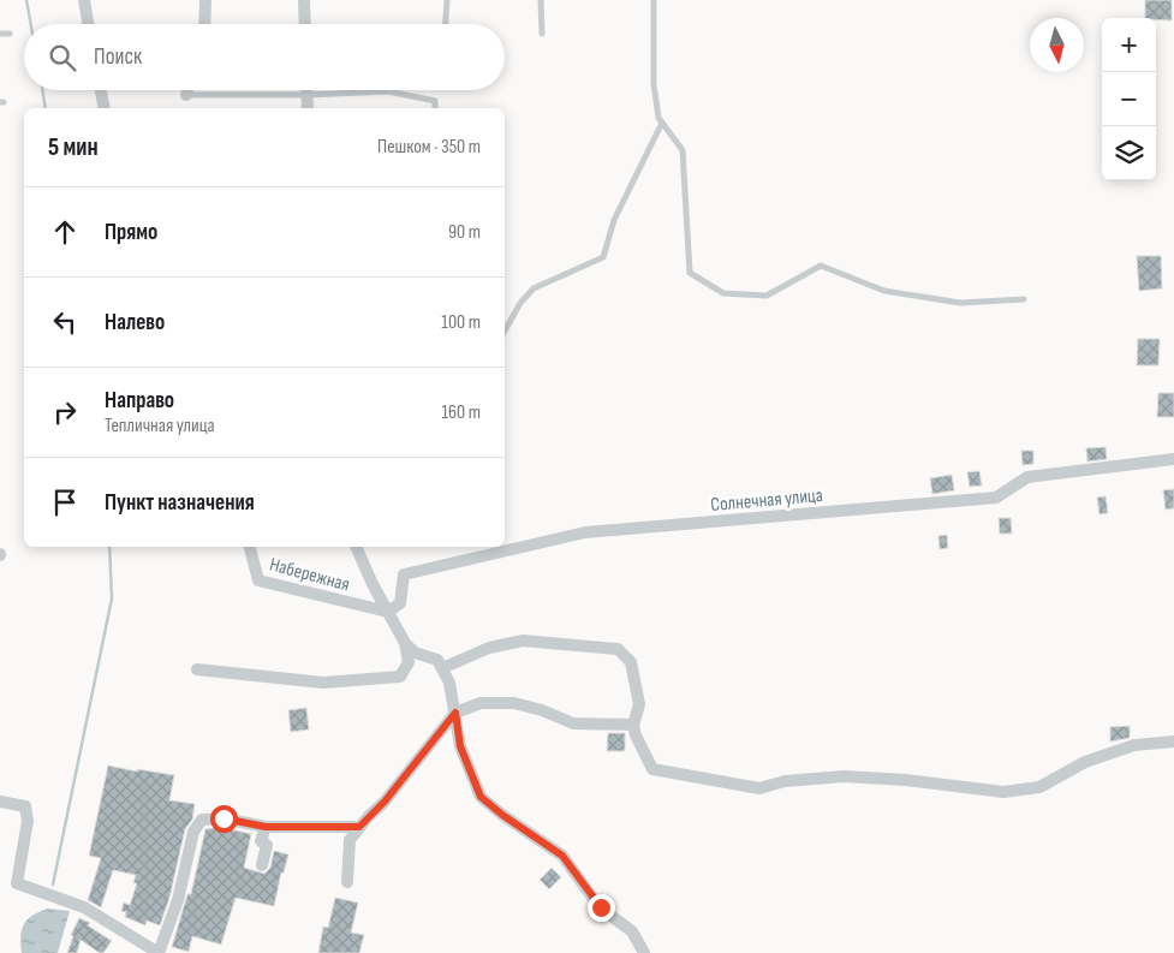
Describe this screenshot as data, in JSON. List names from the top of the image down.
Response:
{
  "streets": {
    "street": ["Солнечная улица", "Набережная"]
  },
  "crossings": [
    ["Солнечная улица", "Набережная"]
  ],
  "north": "bottom",
  "page": {
    "map_buttons": ["+", "−"],
    "search": "Поиск",
    "heading": ["5 мин", "Пешком · 350 m"],
    "list": [
      ["Прямо", "90 m"],
      ["Налево", "100 m"],
      ["Направо", "Тепличная улица", "160 m"],
      "Пункт назначения"
    ]
  }
}
